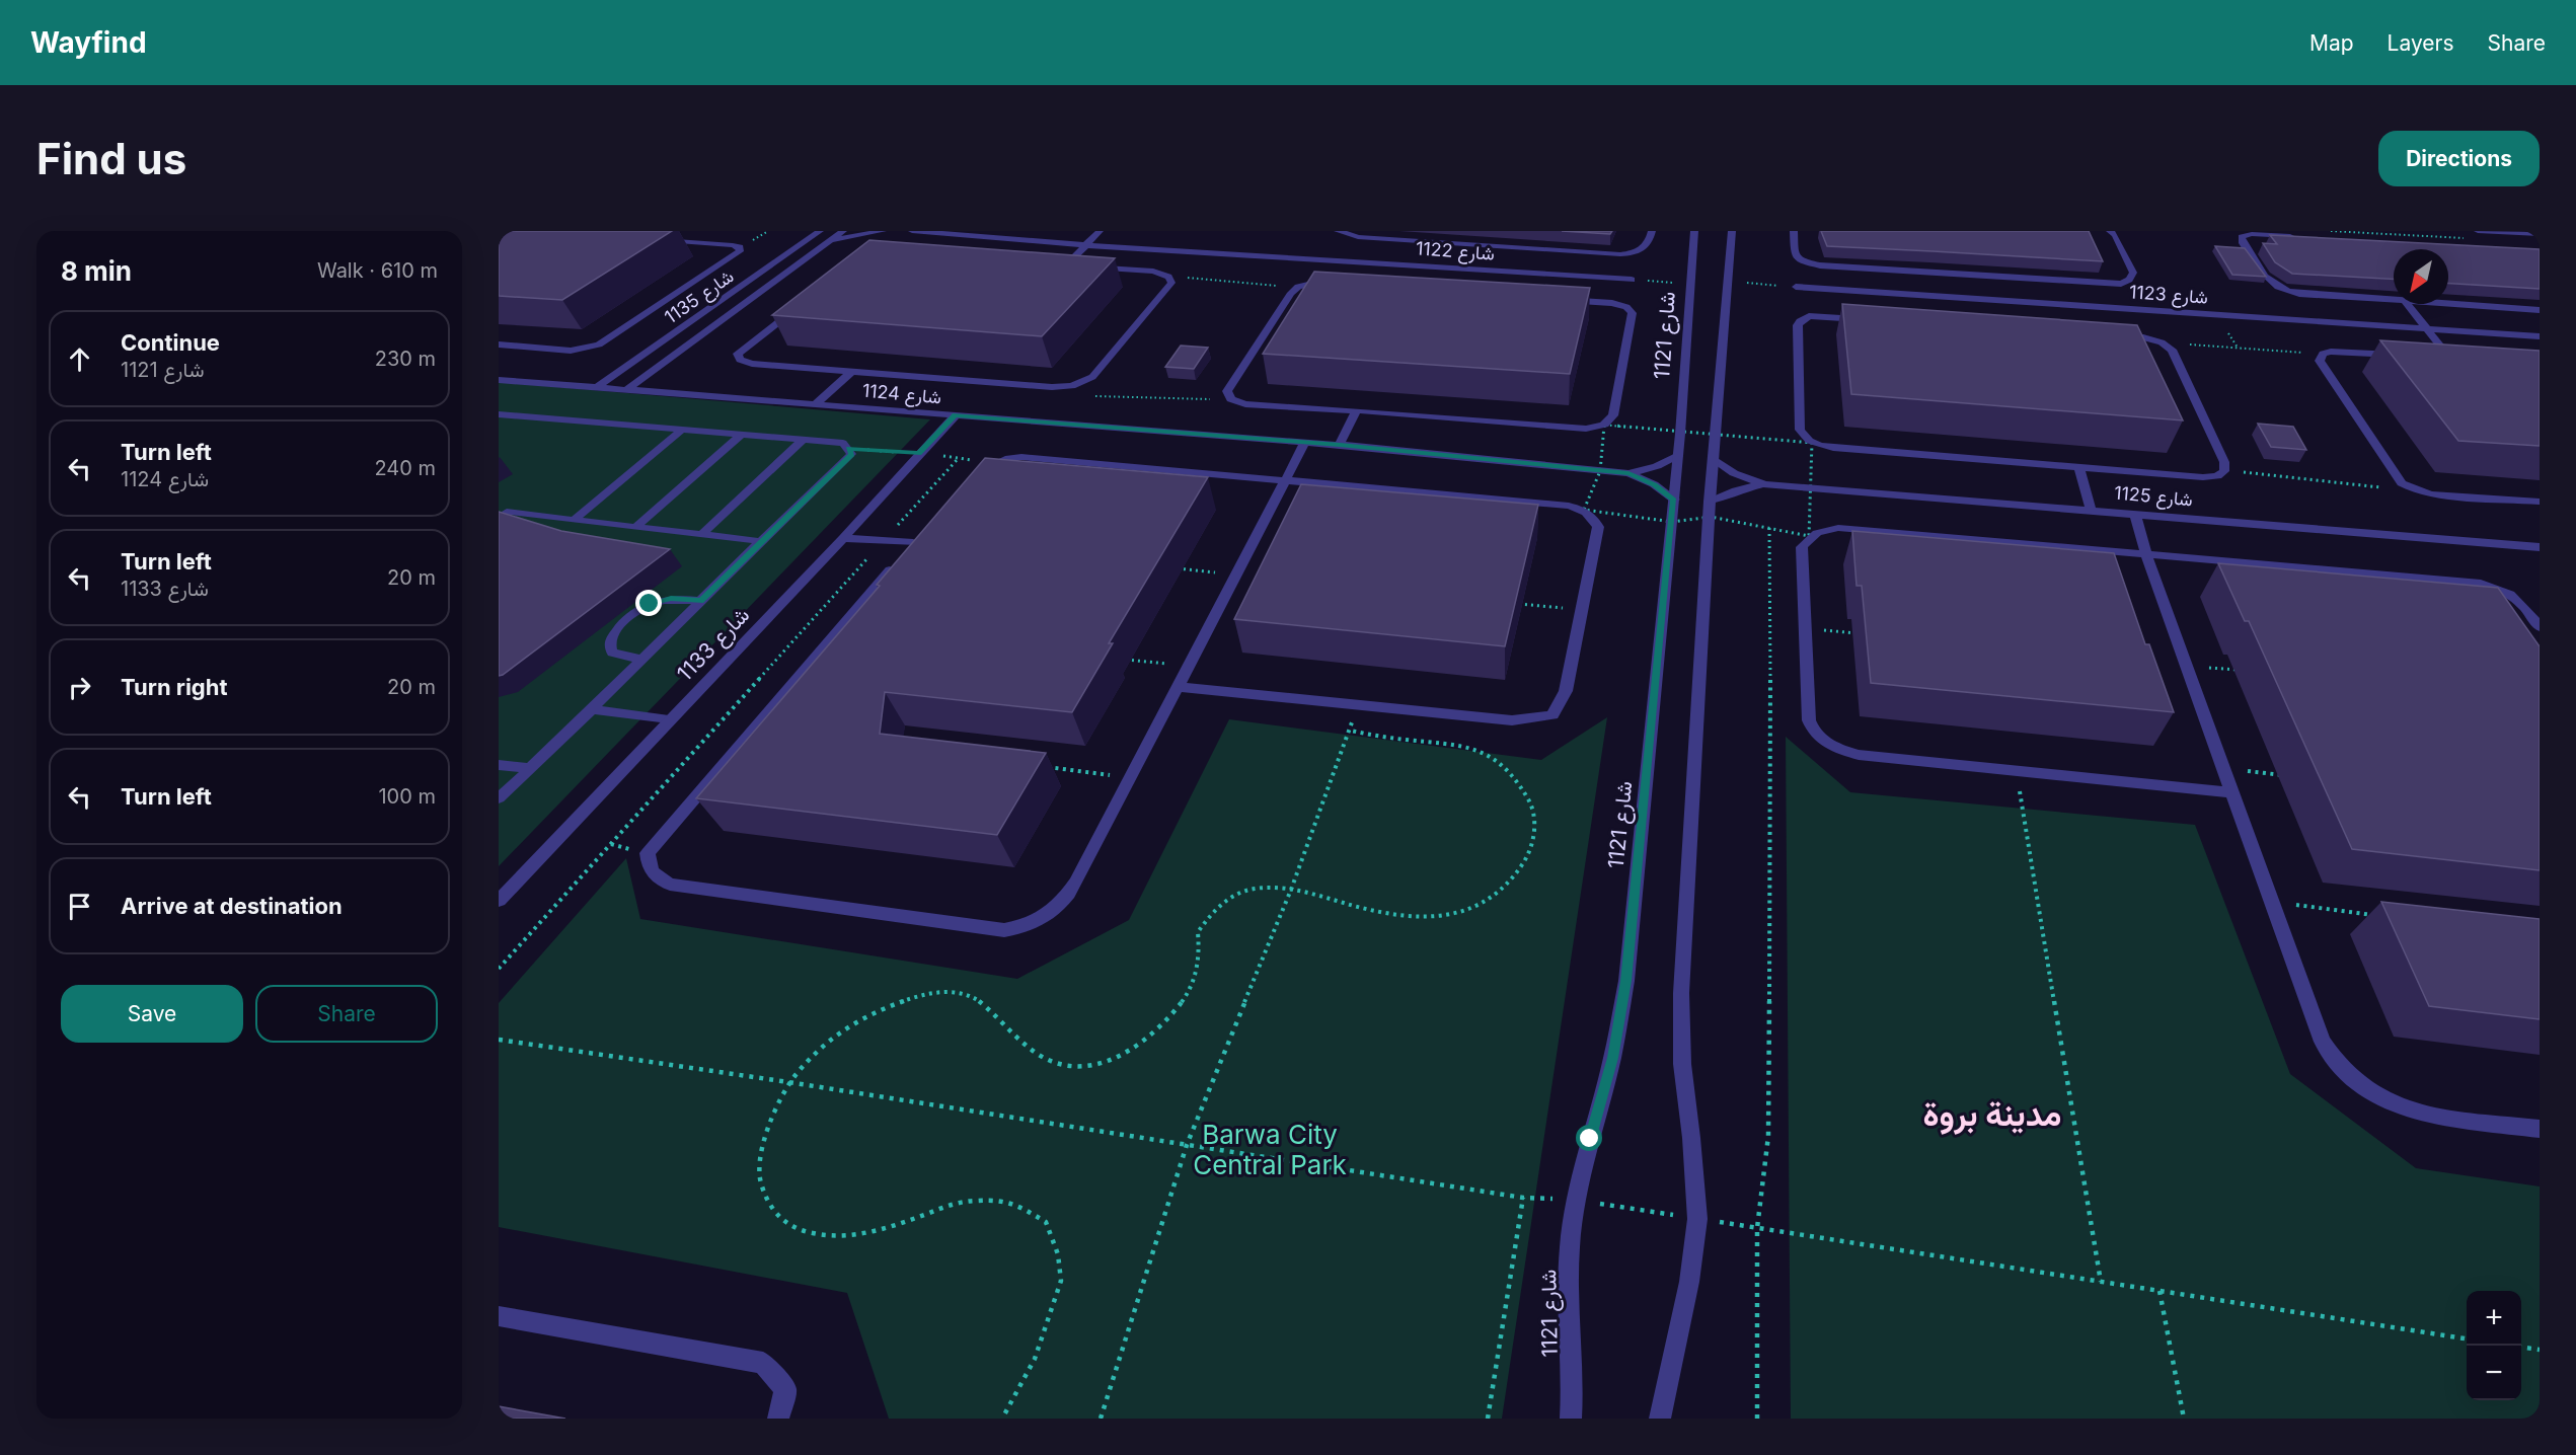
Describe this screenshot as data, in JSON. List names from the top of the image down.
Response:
{
  "streets": {
    "street": [
      "شارع 1122",
      "شارع 1123",
      "شارع 1135",
      "شارع 1121",
      "شارع 1124",
      "شارع 1125",
      "شارع 1133"
    ]
  },
  "crossings": [
    ["شارع 1135", "شارع 1124"],
    ["شارع 1121", "شارع 1124"],
    ["شارع 1124", "شارع 1133"]
  ],
  "districts": ["مدينة بروة"],
  "parks": ["Barwa City Central Park"],
  "north": "bottom left",
  "page": {
    "header": "Wayfind",
    "nav": ["Map", "Layers", "Share"],
    "buttons": [
      "Directions",
      ["Save", "Share"]
    ],
    "title": "Find us",
    "heading": ["8 min", "Walk · 610 m"],
    "list": [
      ["Continue", "شارع 1121", "230 m"],
      ["Turn left", "شارع 1124", "240 m"],
      ["Turn left", "شارع 1133", "20 m"],
      ["Turn right", "20 m"],
      ["Turn left", "100 m"],
      "Arrive at destination"
    ],
    "map_buttons": ["+", "−"]
  }
}
